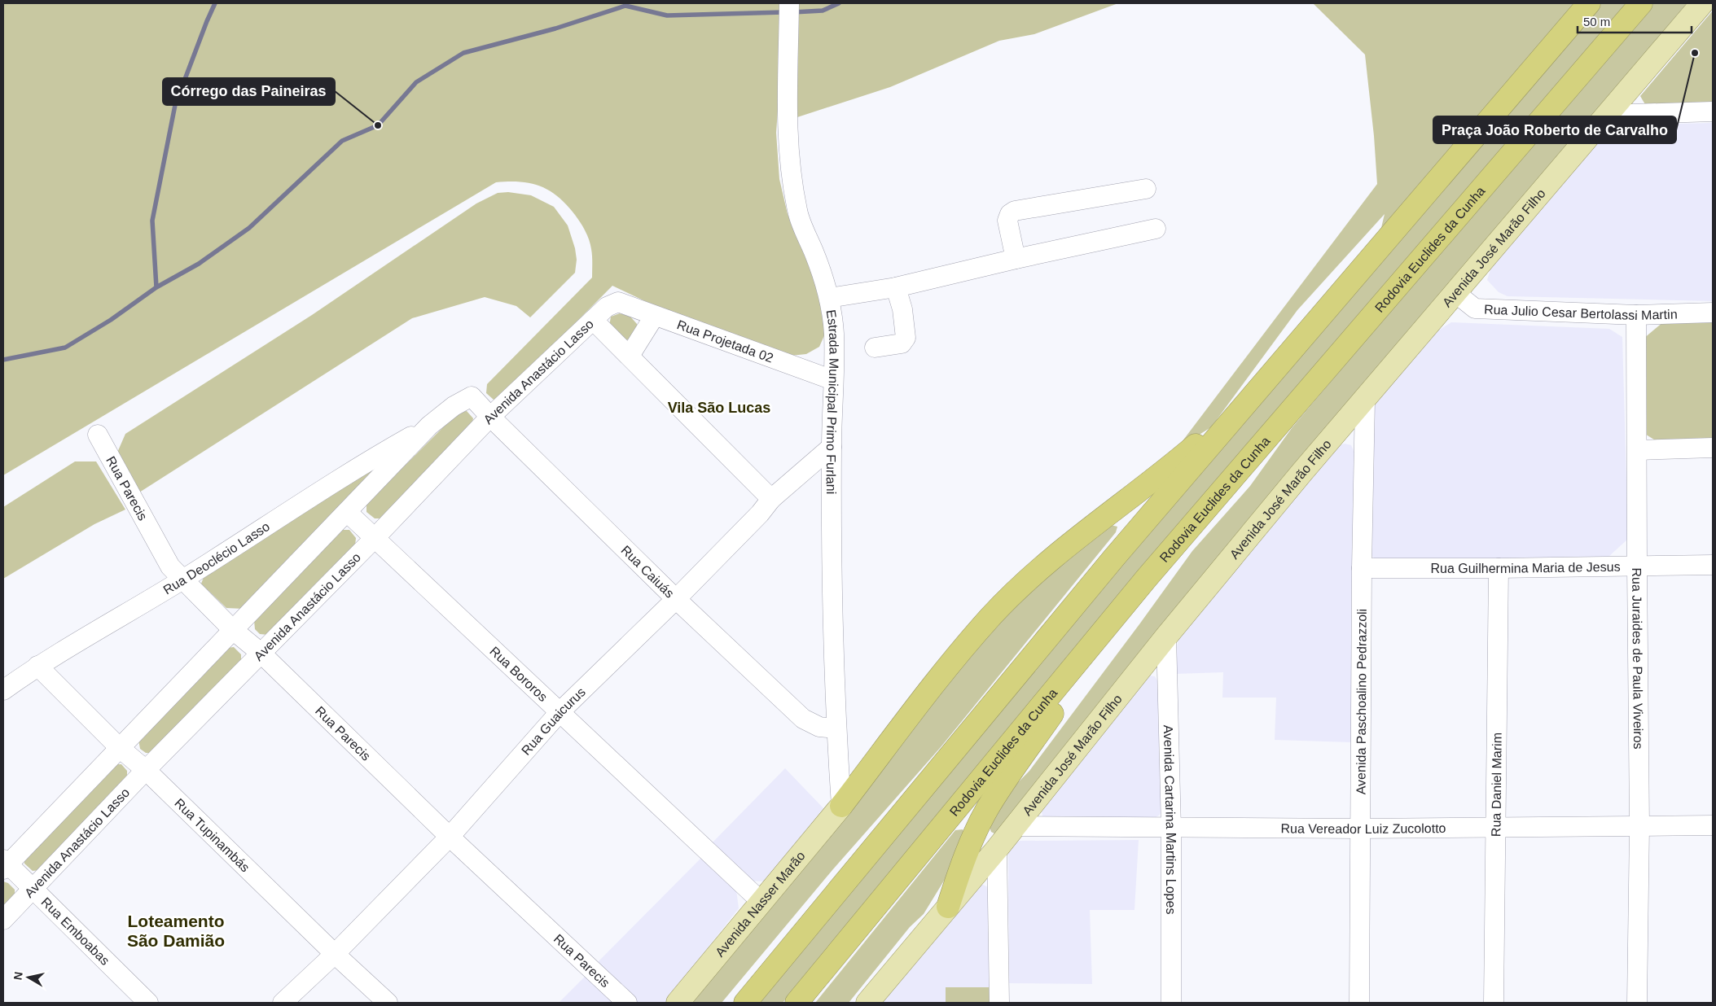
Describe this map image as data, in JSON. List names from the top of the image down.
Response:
{
  "streets": {
    "highway": ["Rodovia Euclides da Cunha"],
    "main road": ["Avenida José Marão Filho", "Avenida Nasser Marão"],
    "street": [
      "Rua Julio Cesar Bertolassi Martin",
      "Rua Projetada 02",
      "Avenida Anastácio Lasso",
      "Estrada Municipal Primo Furlani",
      "Rua Parecis",
      "Rua Deoclécio Lasso",
      "Rua Guilhermina Maria de Jesus",
      "Rua Caiuás",
      "Rua Juraides de Paula Viveiros",
      "Rua Bororos",
      "Avenida Paschoalino Pedrazzoli",
      "Rua Guaicurus",
      "Rua Daniel Marim",
      "Avenida Cartarina Martins Lopes",
      "Rua Vereador Luiz Zucolotto",
      "Rua Tupinambás",
      "Rua Emboabas"
    ]
  },
  "crossings": [
    ["Avenida José Marão Filho", "Rua Julio Cesar Bertolassi Martin"],
    ["Avenida José Marão Filho", "Avenida Paschoalino Pedrazzoli"],
    ["Avenida José Marão Filho", "Avenida Cartarina Martins Lopes"],
    ["Avenida José Marão Filho", "Rua Vereador Luiz Zucolotto"],
    ["Rua Julio Cesar Bertolassi Martin", "Rua Juraides de Paula Viveiros"],
    ["Rua Projetada 02", "Avenida Anastácio Lasso"],
    ["Rua Projetada 02", "Estrada Municipal Primo Furlani"],
    ["Avenida Anastácio Lasso", "Rua Parecis"],
    ["Avenida Anastácio Lasso", "Rua Caiuás"],
    ["Avenida Anastácio Lasso", "Rua Bororos"],
    ["Avenida Anastácio Lasso", "Rua Tupinambás"],
    ["Avenida Anastácio Lasso", "Rua Emboabas"],
    ["Estrada Municipal Primo Furlani", "Rua Caiuás"],
    ["Estrada Municipal Primo Furlani", "Rua Guaicurus"],
    ["Estrada Municipal Primo Furlani", "Avenida Nasser Marão"],
    ["Rua Parecis", "Rua Deoclécio Lasso"],
    ["Rua Parecis", "Rua Guaicurus"],
    ["Rua Deoclécio Lasso", "Rua Caiuás"],
    ["Rua Deoclécio Lasso", "Rua Tupinambás"],
    ["Rua Guilhermina Maria de Jesus", "Rua Juraides de Paula Viveiros"],
    ["Rua Guilhermina Maria de Jesus", "Avenida Paschoalino Pedrazzoli"],
    ["Rua Guilhermina Maria de Jesus", "Rua Daniel Marim"],
    ["Rua Caiuás", "Rua Guaicurus"],
    ["Rua Juraides de Paula Viveiros", "Rua Vereador Luiz Zucolotto"],
    ["Rua Bororos", "Rua Guaicurus"],
    ["Rua Bororos", "Avenida Nasser Marão"],
    ["Avenida Paschoalino Pedrazzoli", "Rua Vereador Luiz Zucolotto"],
    ["Rua Guaicurus", "Rua Tupinambás"],
    ["Rua Daniel Marim", "Rua Vereador Luiz Zucolotto"],
    ["Avenida Cartarina Martins Lopes", "Rua Vereador Luiz Zucolotto"]
  ],
  "districts": ["Vila São Lucas", "Loteamento São Damião"],
  "places": ["Praça João Roberto de Carvalho", "Córrego das Paineiras"],
  "scale_bar": "50 m",
  "north": "left"
}
